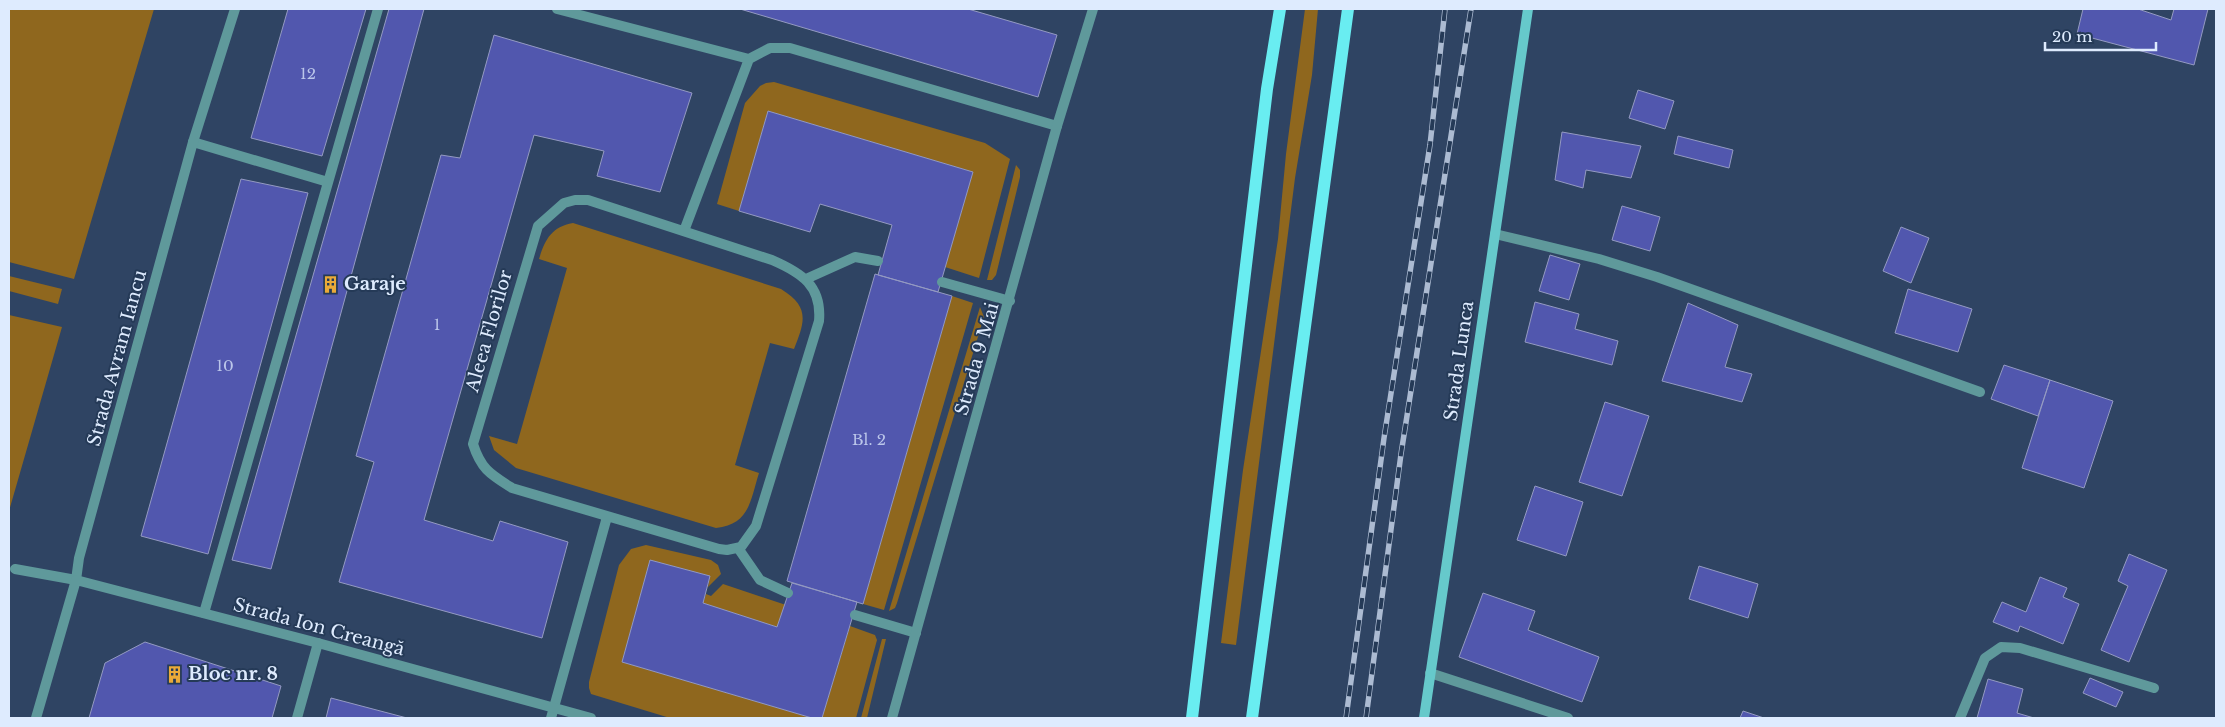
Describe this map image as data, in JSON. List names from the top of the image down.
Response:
{
  "streets": {
    "main road": ["Strada Lunca"],
    "street": [
      "Aleea Florilor",
      "Strada Avram Iancu",
      "Strada 9 Mai",
      "Strada Ion Creangă"
    ]
  },
  "crossings": [
    ["Strada Avram Iancu", "Strada Ion Creangă"]
  ],
  "places": {
    "building": ["Garaje", "Bloc nr. 8"]
  },
  "house_numbers": [
    "12",
    "1",
    "10",
    "Bl. 2"
  ],
  "scale_bar": "20 m"
}
